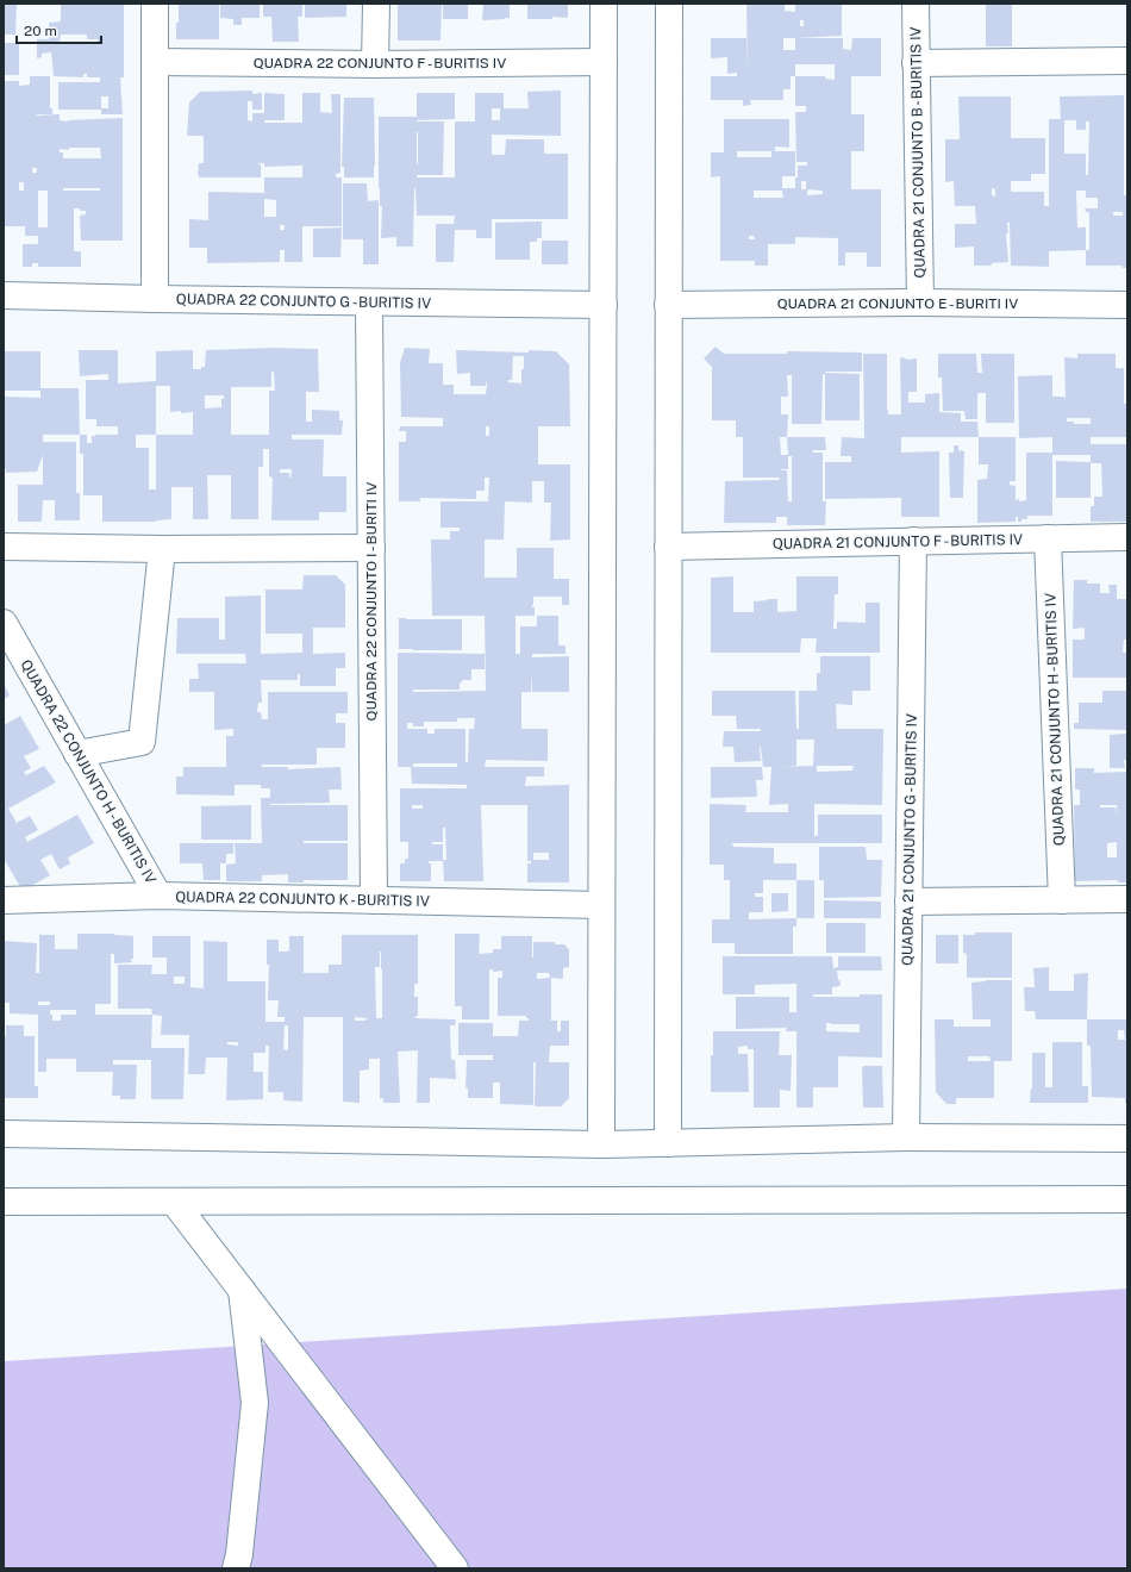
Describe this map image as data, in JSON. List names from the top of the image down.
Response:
{
  "streets": {
    "street": [
      "QUADRA 22 CONJUNTO F - BURITIS IV",
      "QUADRA 21 CONJUNTO B - BURITIS IV",
      "QUADRA 22 CONJUNTO G - BURITIS IV",
      "QUADRA 21 CONJUNTO E - BURITI IV",
      "QUADRA 21 CONJUNTO F - BURITIS IV",
      "QUADRA 22 CONJUNTO I - BURITI IV",
      "QUADRA 21 CONJUNTO H - BURITIS IV",
      "QUADRA 22 CONJUNTO H - BURITIS IV",
      "QUADRA 21 CONJUNTO G - BURITIS IV",
      "QUADRA 22 CONJUNTO K - BURITIS IV"
    ]
  },
  "crossings": [
    ["QUADRA 21 CONJUNTO B - BURITIS IV", "QUADRA 21 CONJUNTO E - BURITI IV"],
    ["QUADRA 22 CONJUNTO G - BURITIS IV", "QUADRA 22 CONJUNTO I - BURITI IV"],
    ["QUADRA 21 CONJUNTO F - BURITIS IV", "QUADRA 21 CONJUNTO H - BURITIS IV"],
    ["QUADRA 21 CONJUNTO F - BURITIS IV", "QUADRA 21 CONJUNTO G - BURITIS IV"],
    ["QUADRA 22 CONJUNTO I - BURITI IV", "QUADRA 22 CONJUNTO K - BURITIS IV"],
    ["QUADRA 22 CONJUNTO H - BURITIS IV", "QUADRA 22 CONJUNTO K - BURITIS IV"]
  ],
  "scale_bar": "20 m"
}
